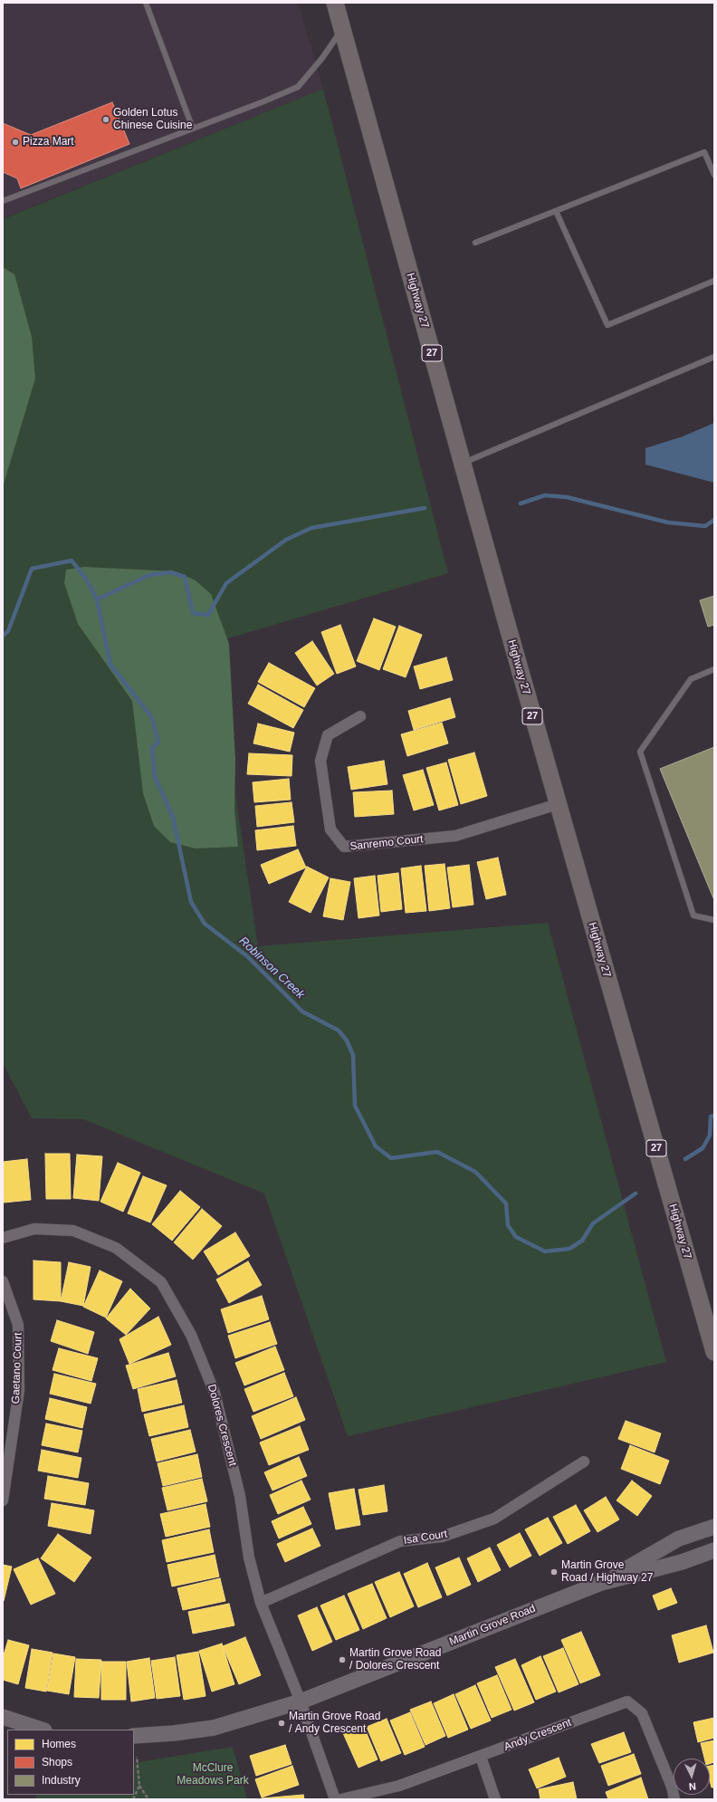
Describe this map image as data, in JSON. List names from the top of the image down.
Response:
{
  "streets": {
    "main road": ["Highway 27", "27"],
    "street": [
      "Sanremo Court",
      "Gaetano Court",
      "Dolores Crescent",
      "Isa Court",
      "Martin Grove Road",
      "Andy Crescent"
    ]
  },
  "crossings": [
    ["Highway 27", "Sanremo Court"],
    ["Dolores Crescent", "Isa Court"],
    ["Dolores Crescent", "Martin Grove Road"]
  ],
  "water": ["Robinson Creek"],
  "parks": ["McClure Meadows Park"],
  "places": [
    "Golden Lotus Chinese Cuisine",
    "Pizza Mart",
    "Martin Grove Road / Highway 27",
    "Martin Grove Road / Dolores Crescent",
    "Martin Grove Road / Andy Crescent"
  ],
  "legend": ["Homes", "Shops", "Industry"],
  "north": "bottom"
}
